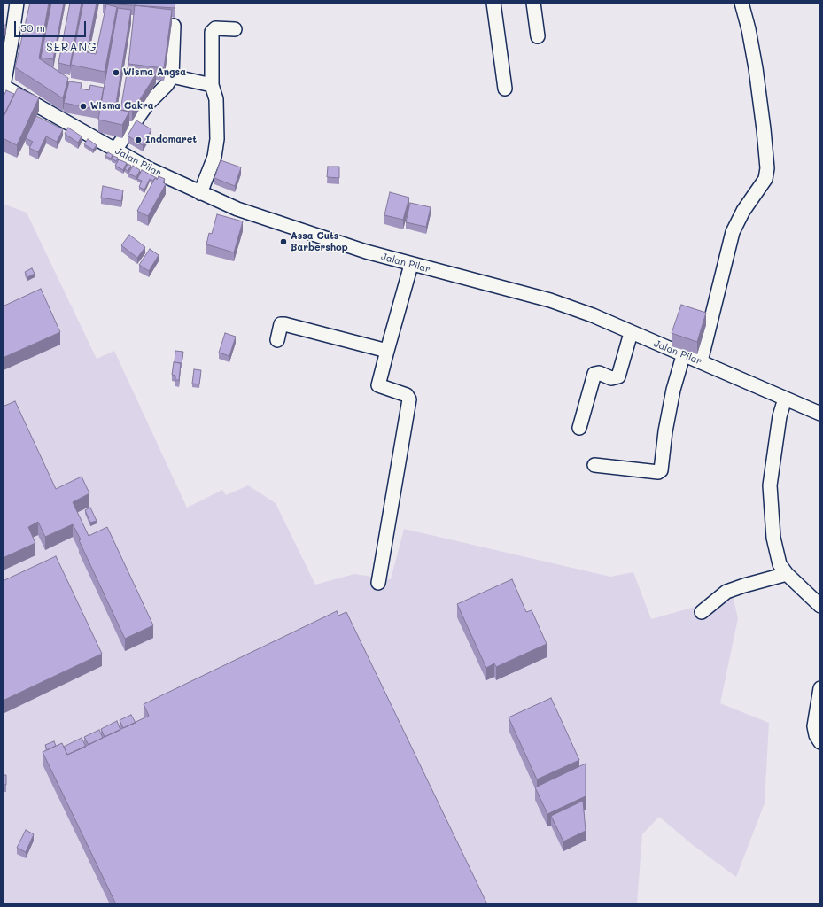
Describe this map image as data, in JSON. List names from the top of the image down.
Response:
{
  "streets": {
    "street": ["Jalan Pilar"]
  },
  "districts": ["SERANG"],
  "places": [
    "Wisma Angsa",
    "Wisma Cakra",
    "Indomaret",
    "Assa Cuts Barbershop"
  ],
  "scale_bar": "50 m"
}
